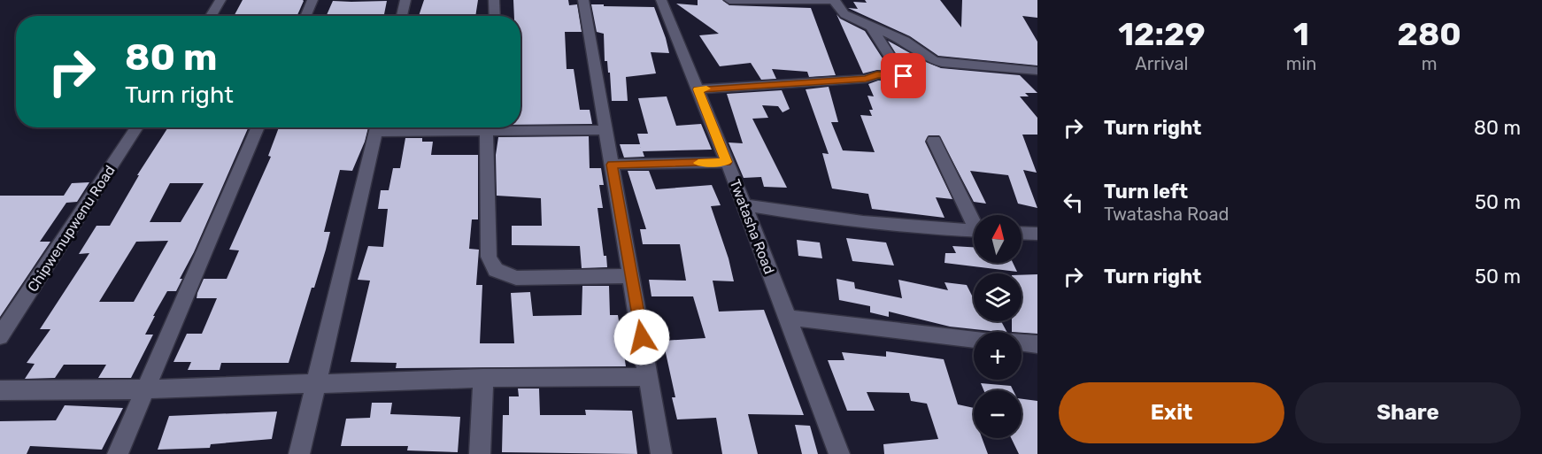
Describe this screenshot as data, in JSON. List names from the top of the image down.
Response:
{
  "streets": {
    "street": ["Twatasha Road", "Chipwenupwenu Road"]
  },
  "north": "top",
  "page": {
    "eta": [
      "12:29",
      "Arrival",
      "1",
      "min",
      "280",
      "m"
    ],
    "turn": ["80 m", "Turn right"],
    "list": [
      {
        "name": "Turn right",
        "value": "80 m"
      },
      {
        "name": "Turn left",
        "note": "Twatasha Road",
        "value": "50 m"
      },
      {
        "name": "Turn right",
        "value": "50 m"
      }
    ],
    "map_buttons": ["+", "−"],
    "buttons": ["Exit", "Share"]
  }
}
